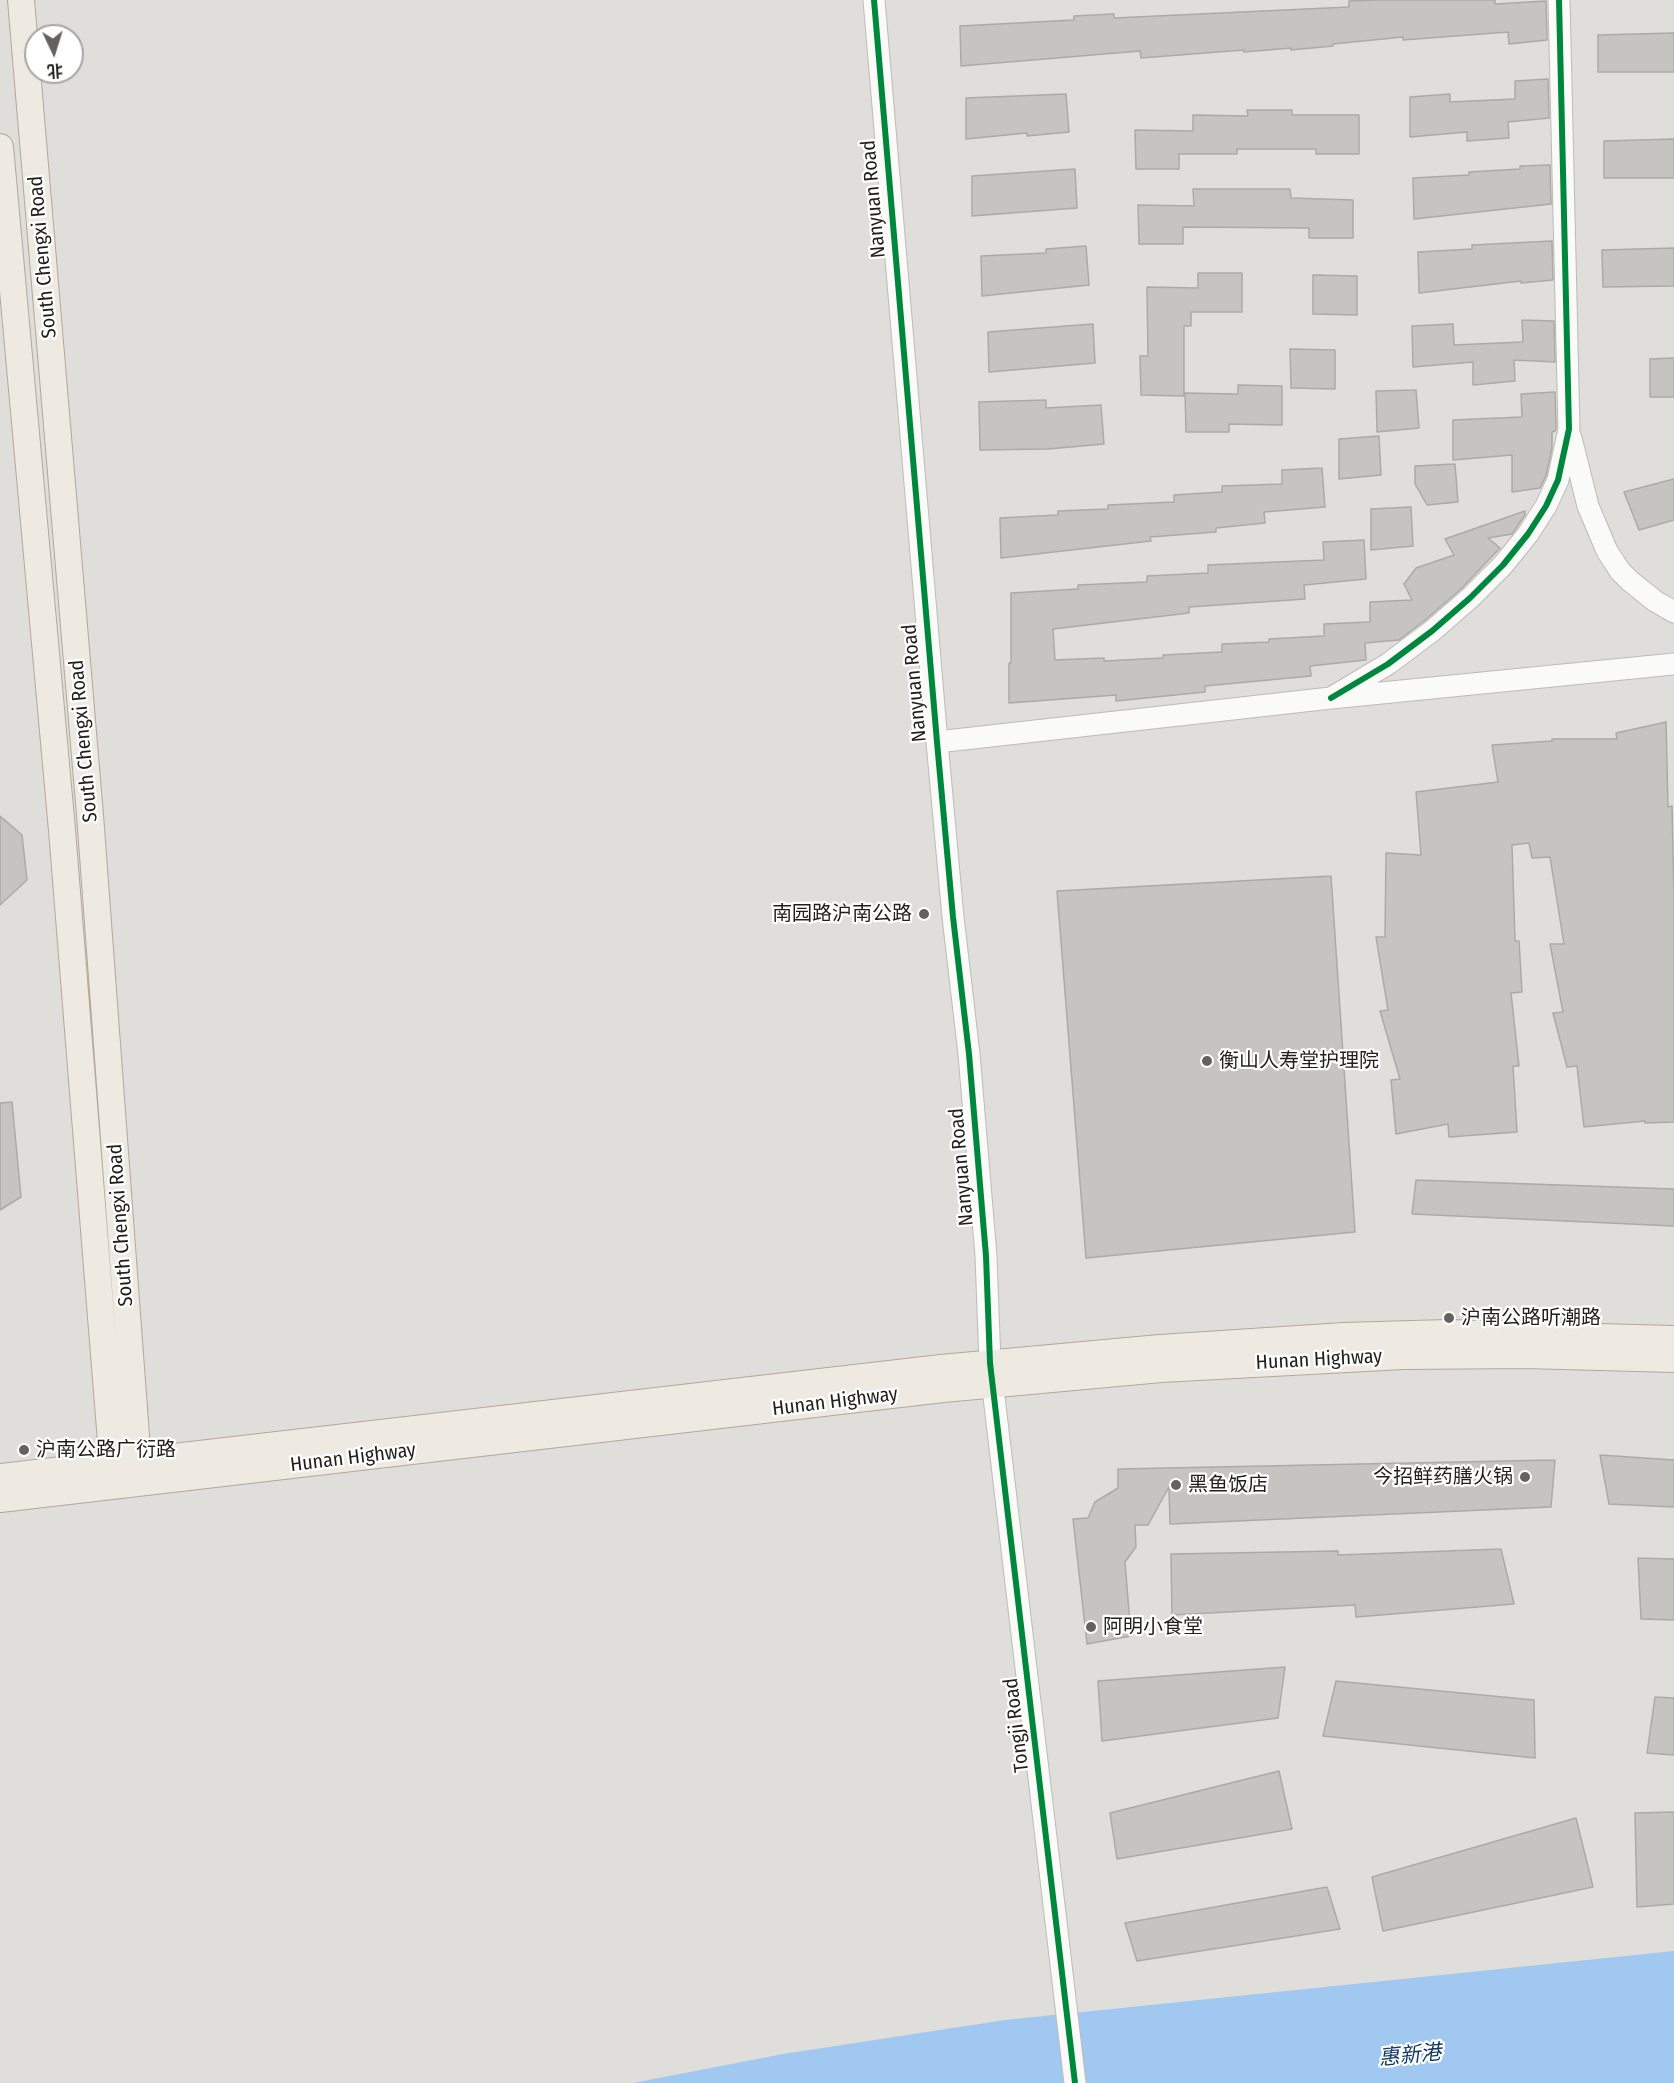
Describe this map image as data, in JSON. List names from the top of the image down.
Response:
{
  "streets": {
    "main road": ["South Chengxi Road", "Hunan Highway"],
    "street": ["Nanyuan Road", "Tongji Road"]
  },
  "crossings": [
    ["Nanyuan Road", "Hunan Highway"],
    ["Nanyuan Road", "Tongji Road"],
    ["South Chengxi Road", "Hunan Highway"],
    ["Hunan Highway", "Tongji Road"]
  ],
  "water": ["惠新港"],
  "places": [
    "南园路沪南公路",
    "衡山人寿堂护理院",
    "沪南公路听潮路",
    "沪南公路广衍路",
    "今招鲜药膳火锅",
    "黑鱼饭店",
    "阿明小食堂"
  ],
  "north": "bottom"
}
